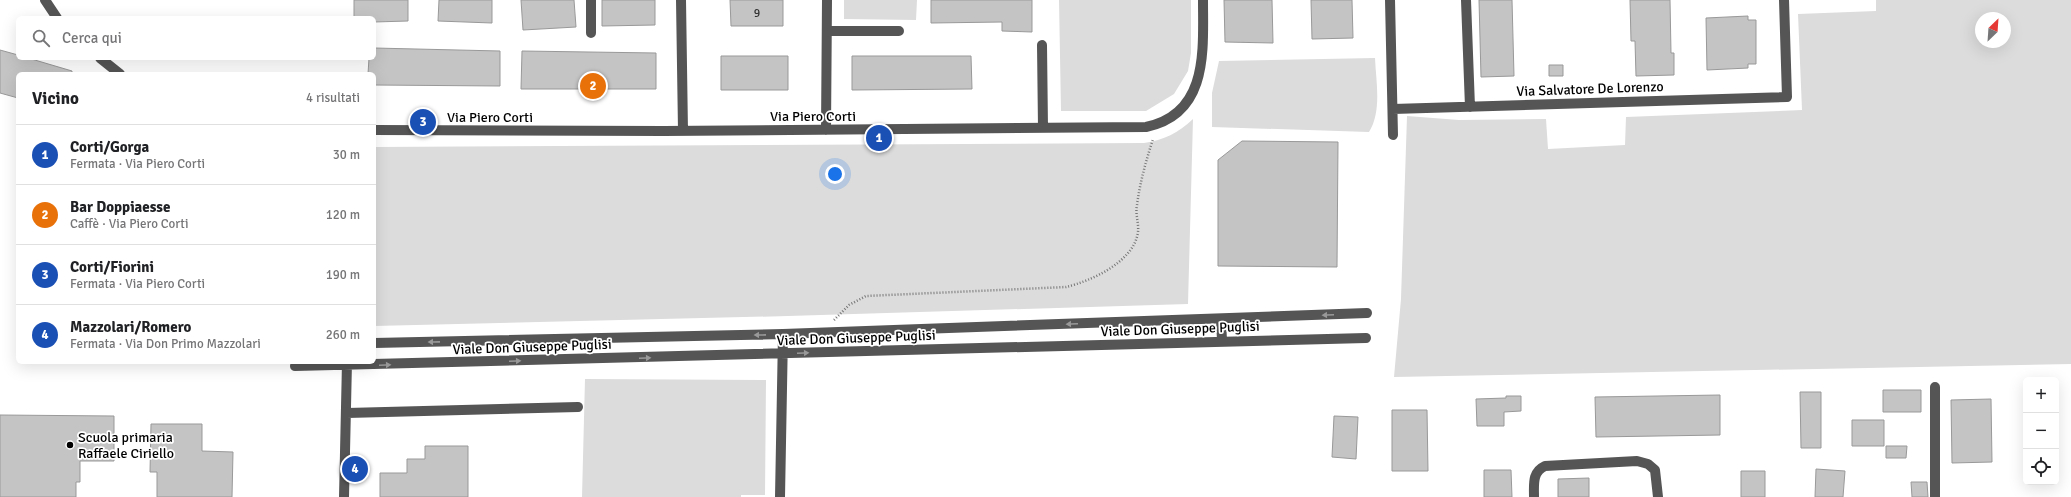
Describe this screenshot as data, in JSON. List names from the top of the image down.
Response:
{
  "streets": {
    "street": ["Via Salvatore De Lorenzo", "Via Piero Corti", "Viale Don Giuseppe Puglisi"]
  },
  "places": ["Scuola primaria Raffaele Ciriello"],
  "house_numbers": ["9"],
  "north": "top right",
  "page": {
    "search": "Cerca qui",
    "pins": [
      "2",
      "3",
      "1",
      "4"
    ],
    "heading": ["Vicino", "4 risultati"],
    "list": [
      {
        "mark": "1",
        "name": "Corti/Gorga",
        "note": "Fermata · Via Piero Corti",
        "value": "30 m"
      },
      {
        "mark": "2",
        "name": "Bar Doppiaesse",
        "note": "Caffè · Via Piero Corti",
        "value": "120 m"
      },
      {
        "mark": "3",
        "name": "Corti/Fiorini",
        "note": "Fermata · Via Piero Corti",
        "value": "190 m"
      },
      {
        "mark": "4",
        "name": "Mazzolari/Romero",
        "note": "Fermata · Via Don Primo Mazzolari",
        "value": "260 m"
      }
    ],
    "map_buttons": ["+", "−"]
  }
}
